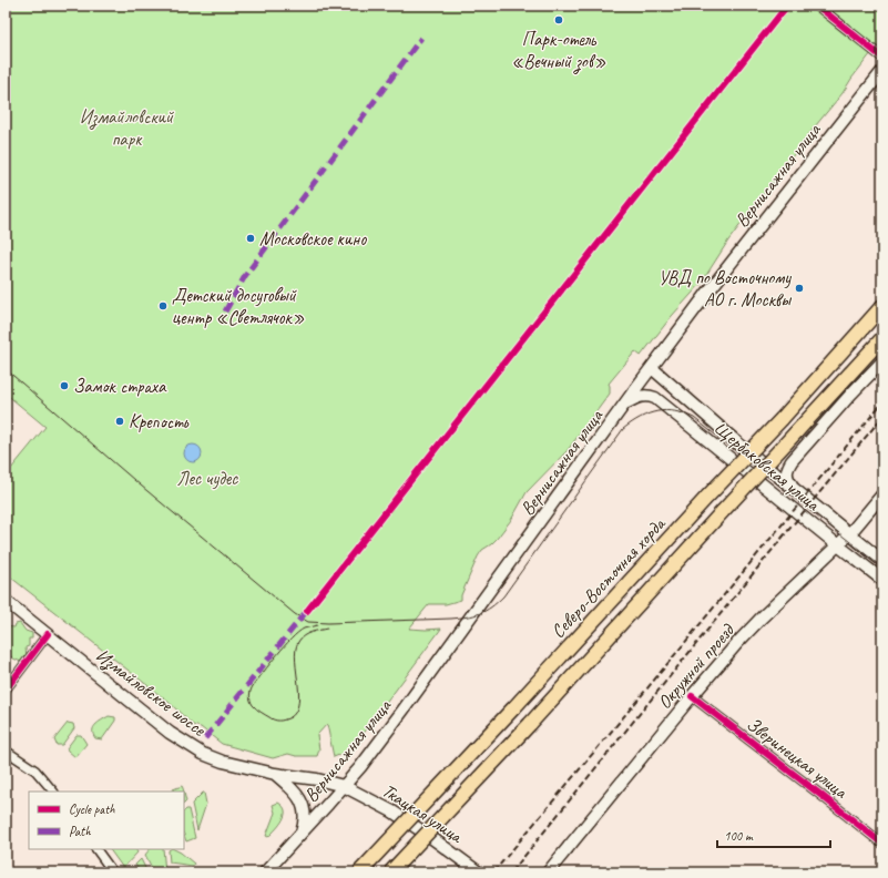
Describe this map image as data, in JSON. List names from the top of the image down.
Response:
{
  "streets": {
    "main road": [
      "Вернисажная улица",
      "Щербаковская улица",
      "Северо-Восточная хорда",
      "Окружной проезд",
      "Измайловское шоссе",
      "Ткацкая улица"
    ],
    "street": ["Зверинецкая улица"]
  },
  "crossings": [
    ["Вернисажная улица", "Щербаковская улица"],
    ["Вернисажная улица", "Измайловское шоссе"],
    ["Вернисажная улица", "Ткацкая улица"],
    ["Щербаковская улица", "Окружной проезд"],
    ["Окружной проезд", "Зверинецкая улица"],
    ["Измайловское шоссе", "Ткацкая улица"]
  ],
  "parks": ["Измайловский парк", "Лес чудес"],
  "places": [
    "Парк-отель «Вечный зов»",
    "Московское кино",
    "УВД по Восточному АО г. Москвы",
    "Детский досуговый центр «Светлячок»",
    "Замок страха",
    "Крепость"
  ],
  "legend": ["Cycle path", "Path"],
  "scale_bar": "100 m"
}
